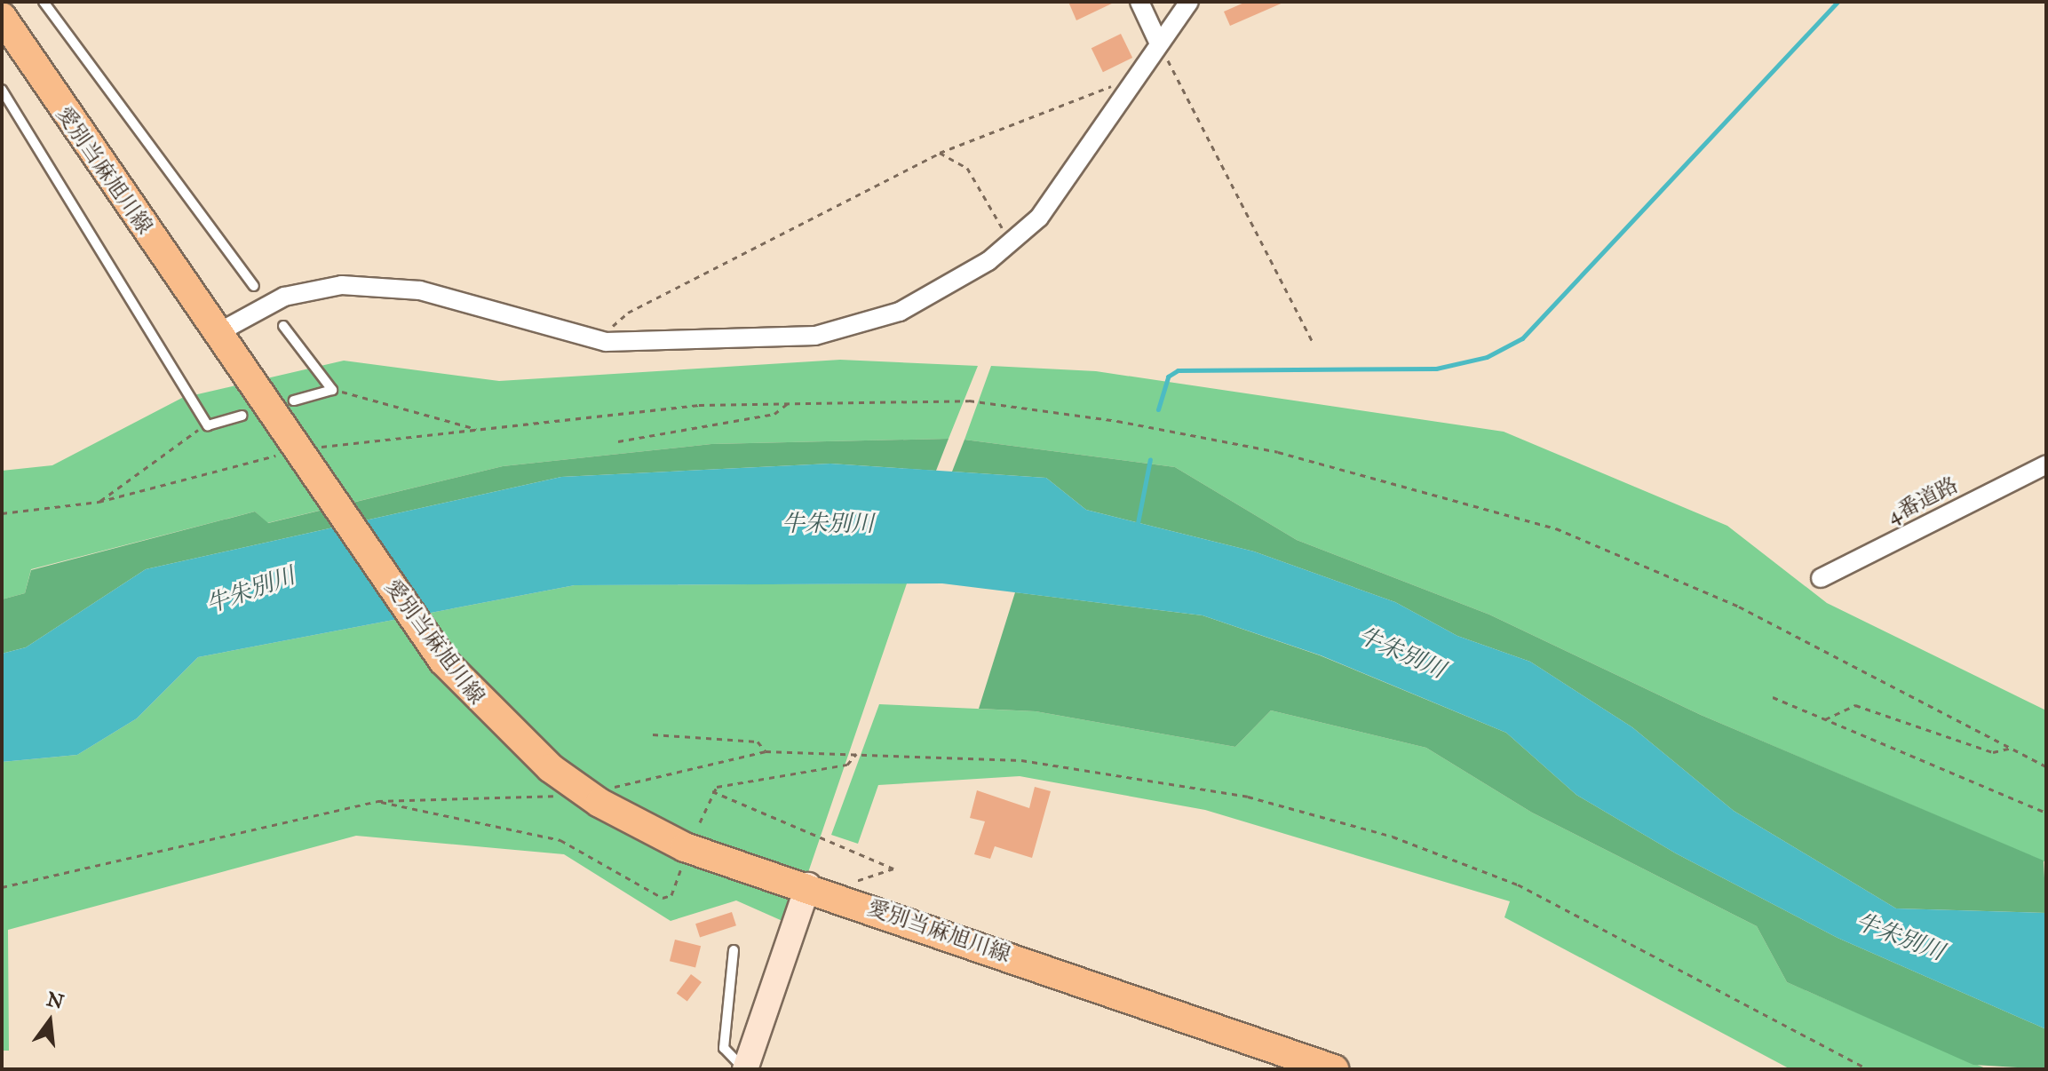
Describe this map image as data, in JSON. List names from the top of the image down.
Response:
{
  "streets": {
    "main road": ["愛別当麻旭川線"],
    "street": ["4番道路"]
  },
  "water": ["牛朱別川"],
  "north": "top"
}
